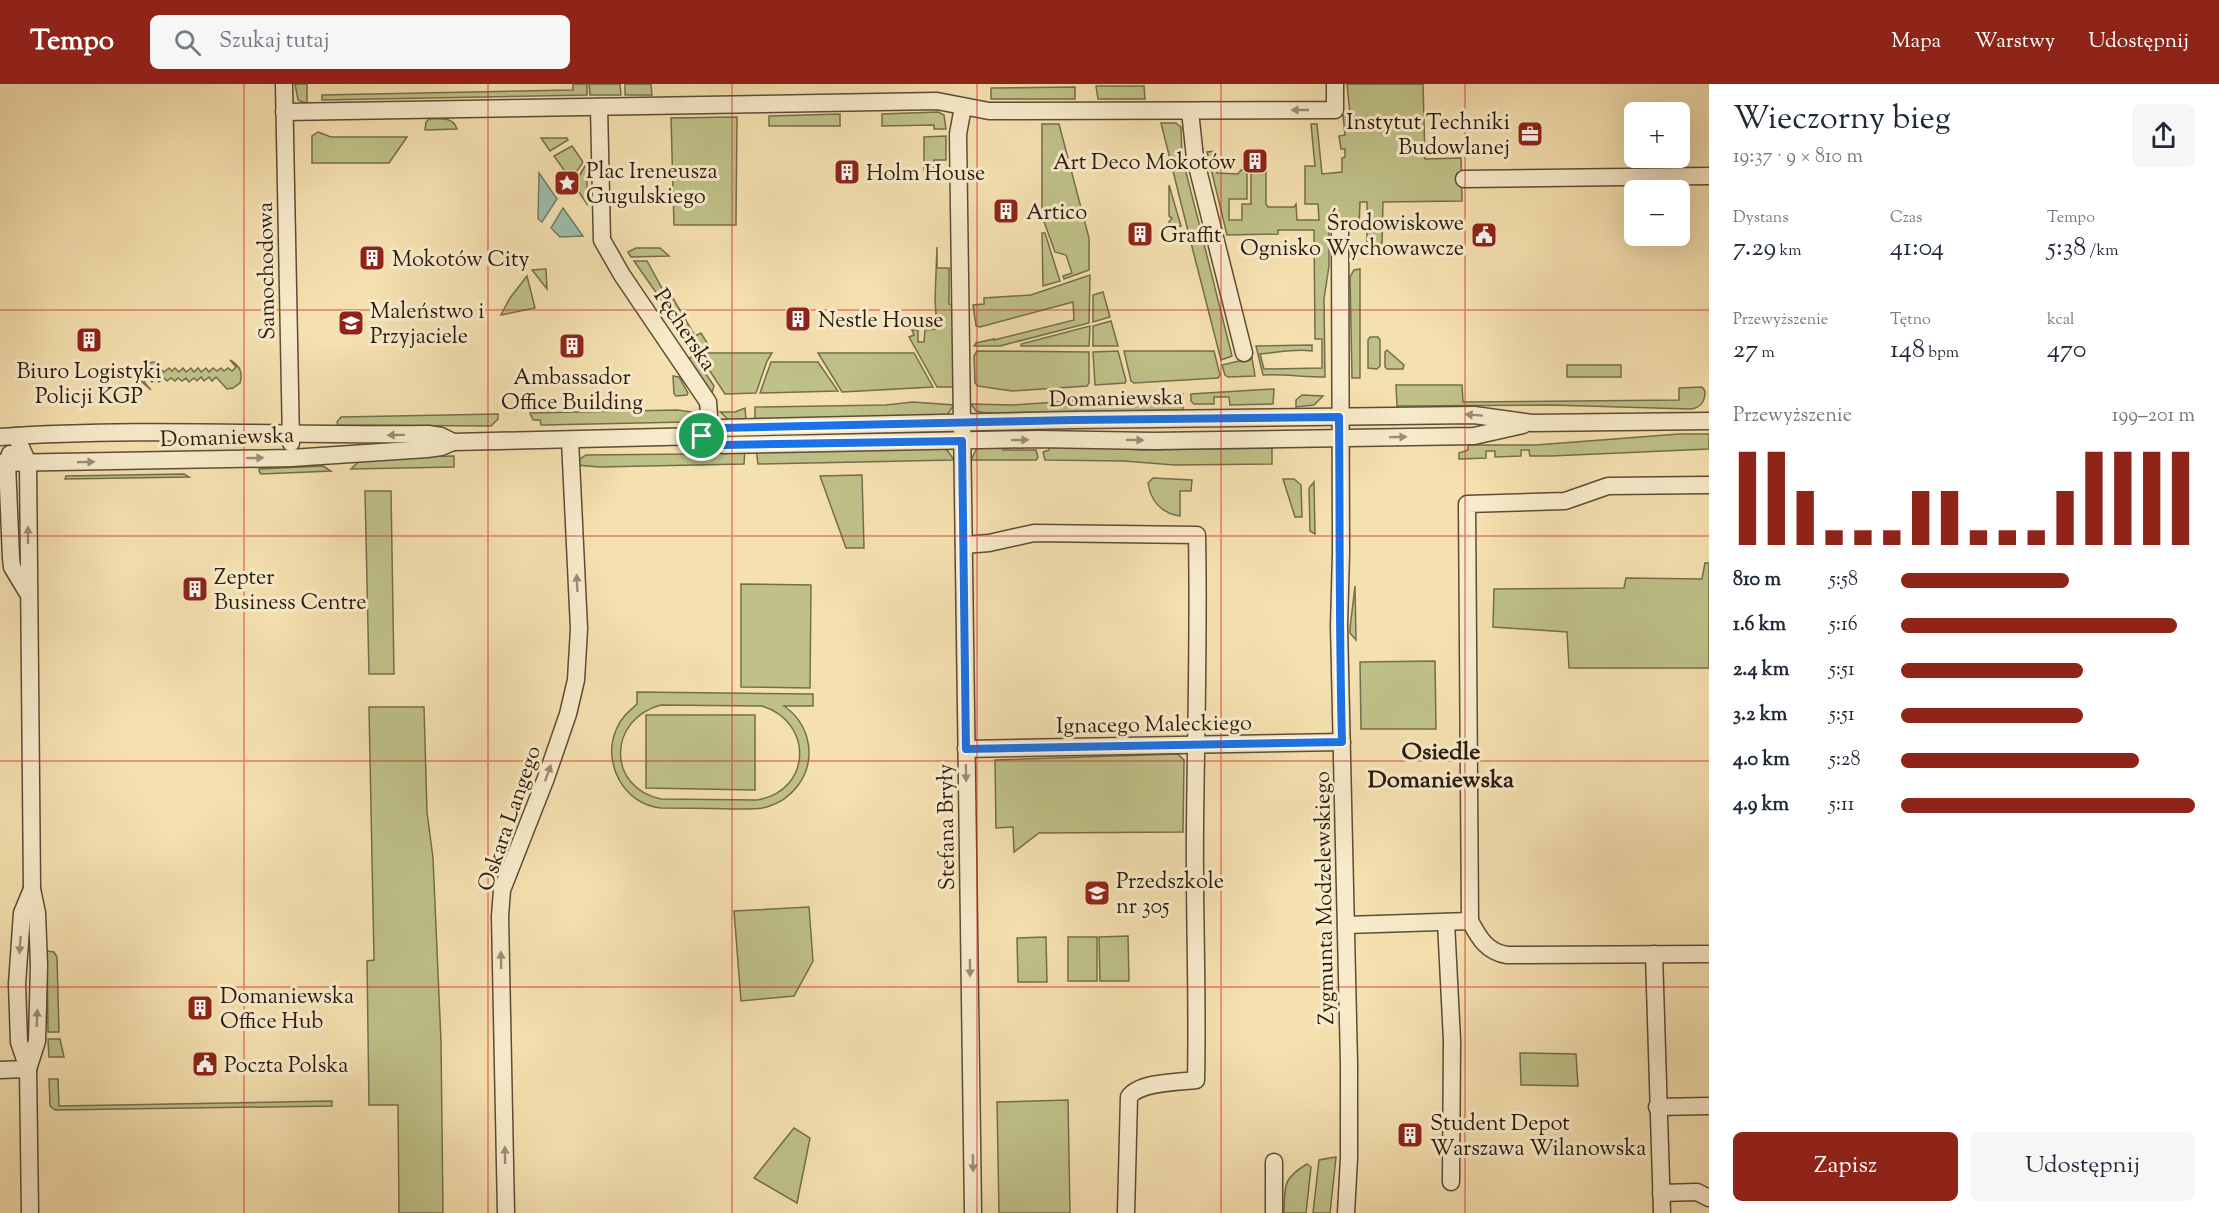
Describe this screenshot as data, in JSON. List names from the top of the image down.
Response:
{
  "streets": {
    "street": [
      "Samochodowa",
      "Pęcherska",
      "Domaniewska",
      "Ignacego Maleckiego",
      "Oskara Langego",
      "Stefana Bryły",
      "Zygmunta Modzelewskiego"
    ]
  },
  "crossings": [
    ["Samochodowa", "Domaniewska"],
    ["Pęcherska", "Domaniewska"],
    ["Domaniewska", "Oskara Langego"],
    ["Domaniewska", "Stefana Bryły"],
    ["Domaniewska", "Zygmunta Modzelewskiego"],
    ["Ignacego Maleckiego", "Stefana Bryły"],
    ["Ignacego Maleckiego", "Zygmunta Modzelewskiego"]
  ],
  "one_way": ["Oskara Langego", "Stefana Bryły"],
  "districts": ["Osiedle Domaniewska"],
  "places": {
    "office": ["Instytut Techniki Budowlanej"],
    "building": [
      "Art Deco Mokotów",
      "Holm House",
      "Artico",
      "Graffit",
      "Mokotów City",
      "Nestle House",
      "Biuro Logistyki Policji KGP",
      "Ambassador Office Building",
      "Zepter Business Centre",
      "Domaniewska Office Hub",
      "Student Depot Warszawa Wilanowska"
    ],
    "place": ["Plac Ireneusza Gugulskiego"],
    "public building": ["Środowiskowe Ognisko Wychowawcze", "Poczta Polska"],
    "school or university": ["Maleństwo i Przyjaciele", "Przedszkole nr 305"]
  },
  "page": {
    "header": "Tempo",
    "search": "Szukaj tutaj",
    "nav": ["Mapa", "Warstwy", "Udostępnij"],
    "heading": ["Wieczorny bieg", "19:37 · 9 × 810 m"],
    "map_buttons": ["+", "−"],
    "stats": [
      ["Dystans", "7.29 km"],
      ["Czas", "41:04"],
      ["Tempo", "5:38 /km"],
      ["Przewyższenie", "27 m"],
      ["Tętno", "148 bpm"],
      ["kcal", "470"]
    ],
    "chart": ["Przewyższenie", "199–201 m"],
    "list": [
      {
        "name": "810 m",
        "note": "5:58"
      },
      {
        "name": "1.6 km",
        "note": "5:16"
      },
      {
        "name": "2.4 km",
        "note": "5:51"
      },
      {
        "name": "3.2 km",
        "note": "5:51"
      },
      {
        "name": "4.0 km",
        "note": "5:28"
      },
      {
        "name": "4.9 km",
        "note": "5:11"
      }
    ],
    "buttons": ["Zapisz", "Udostępnij"]
  }
}
